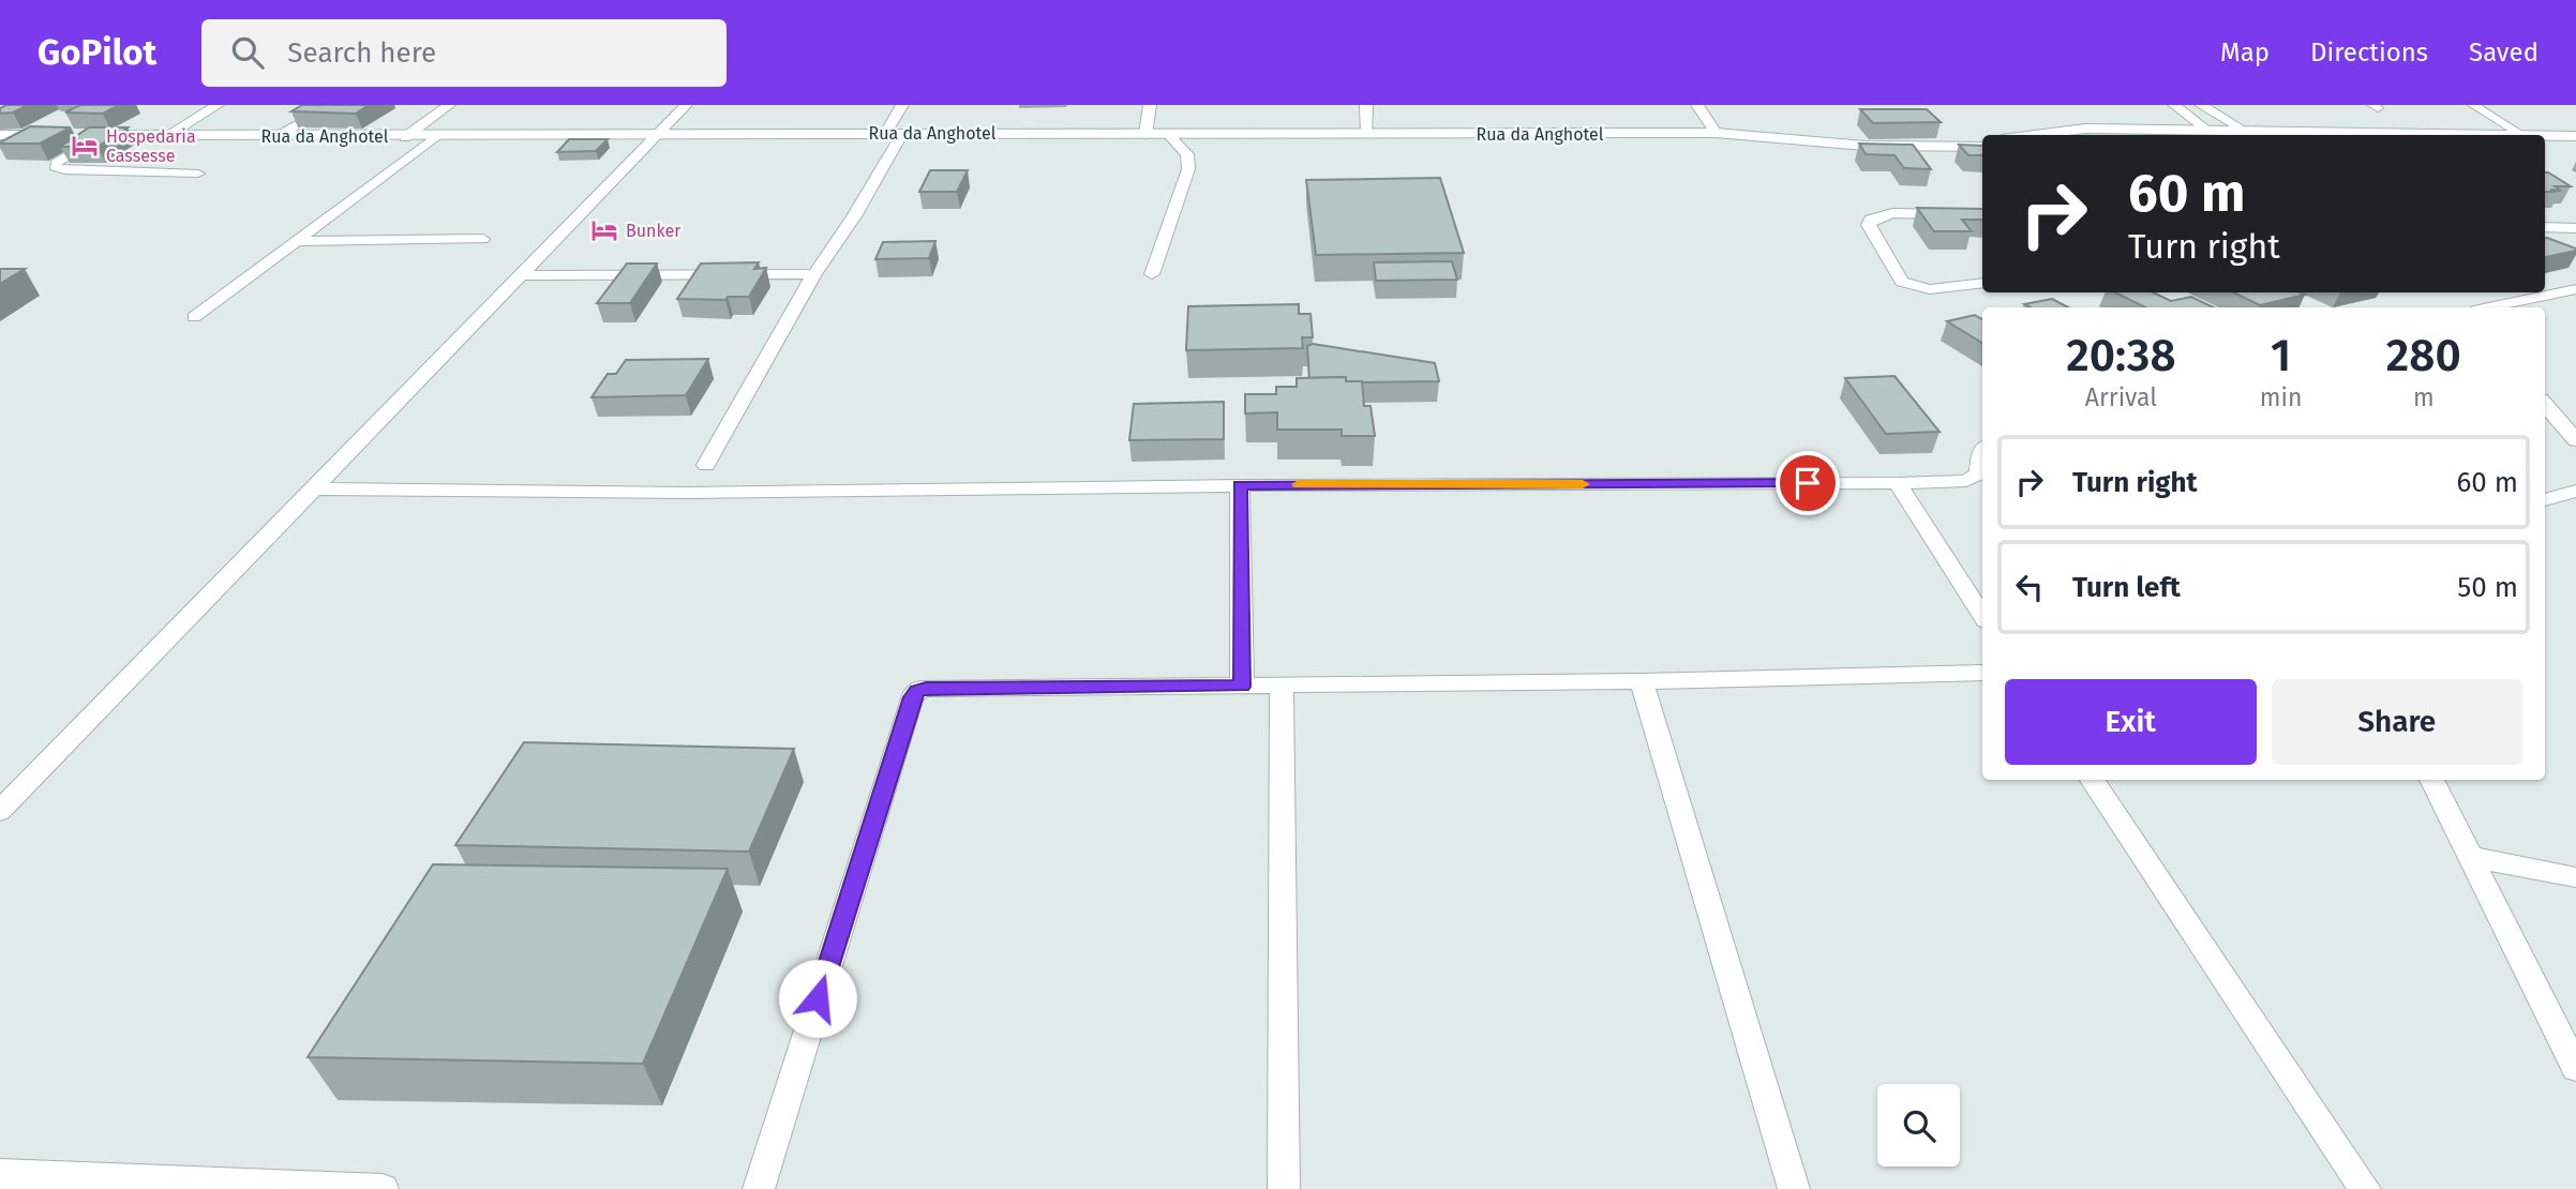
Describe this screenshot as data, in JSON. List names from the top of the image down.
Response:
{
  "streets": {
    "street": ["Rua da Anghotel"]
  },
  "places": {
    "hotel": ["Hospedaria Cassesse", "Bunker"]
  },
  "page": {
    "header": "GoPilot",
    "search": "Search here",
    "nav": ["Map", "Directions", "Saved"],
    "turn": ["60 m", "Turn right"],
    "eta": [
      "20:38",
      "Arrival",
      "1",
      "min",
      "280",
      "m"
    ],
    "list": [
      {
        "name": "Turn right",
        "value": "60 m"
      },
      {
        "name": "Turn left",
        "value": "50 m"
      }
    ],
    "buttons": ["Exit", "Share"]
  }
}
